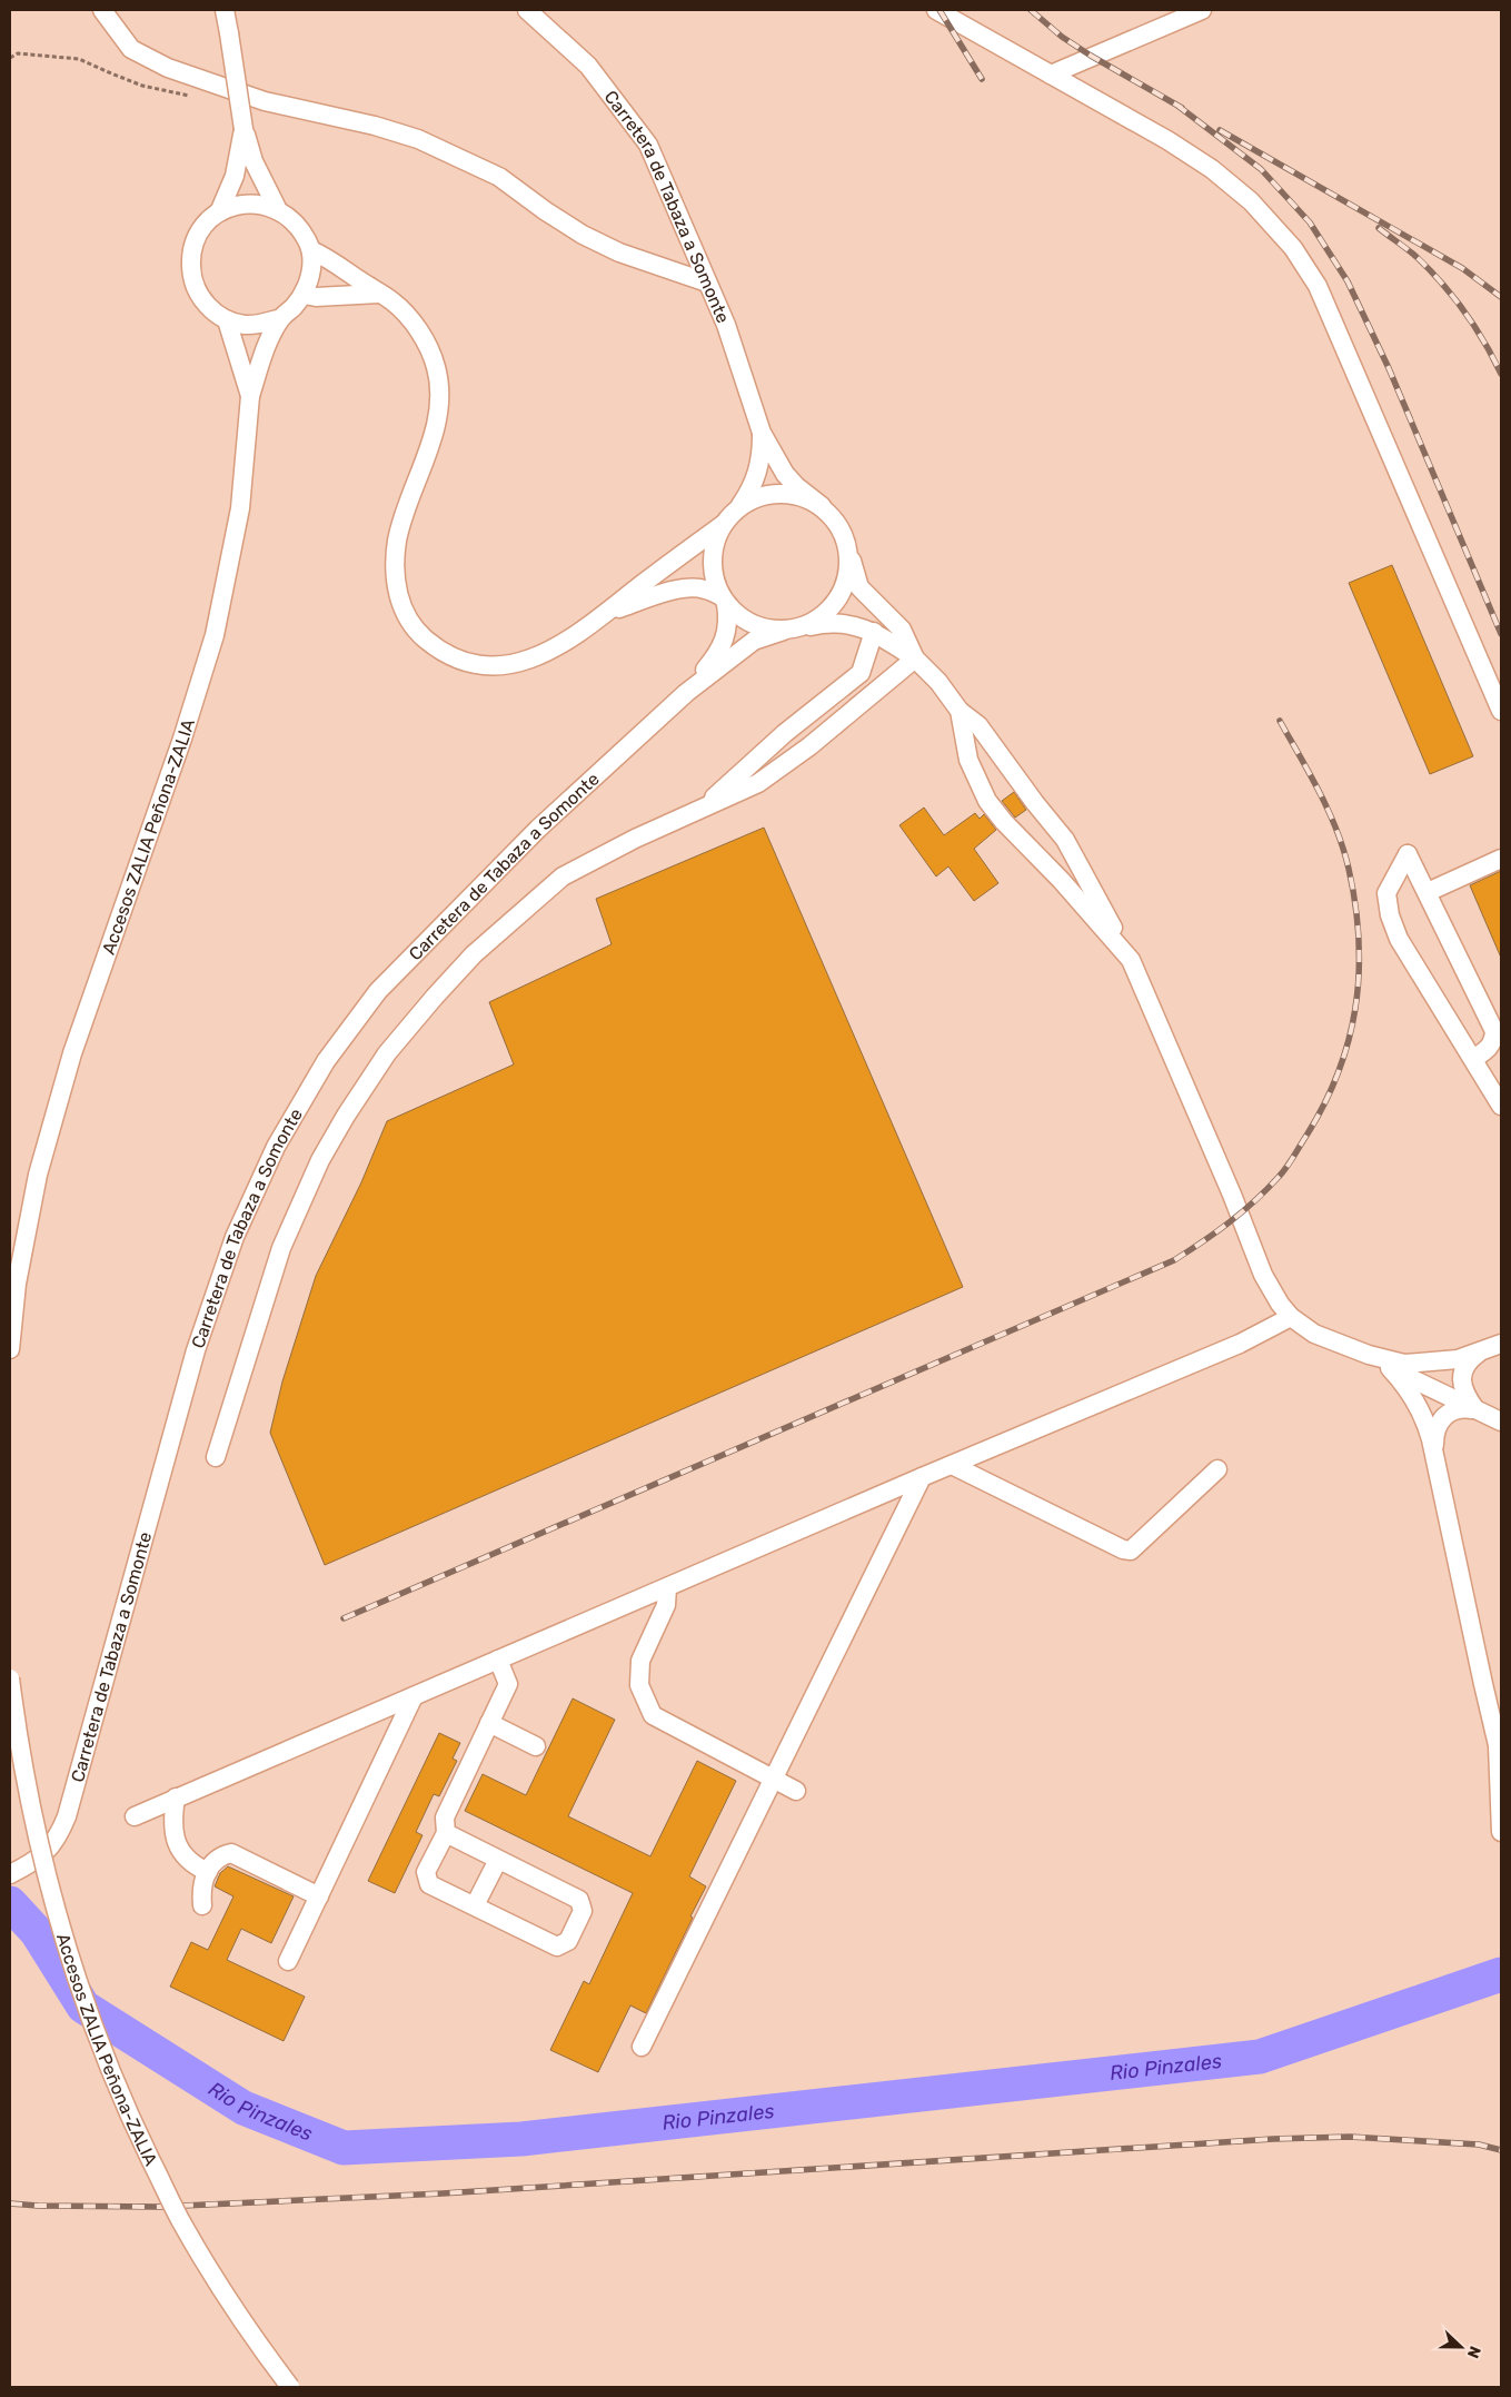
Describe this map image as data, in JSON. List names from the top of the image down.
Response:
{
  "streets": {
    "street": ["Carretera de Tabaza a Somonte", "Accesos ZALIA Peñona-ZALIA"]
  },
  "water": ["Rio Pinzales"],
  "north": "right"
}
